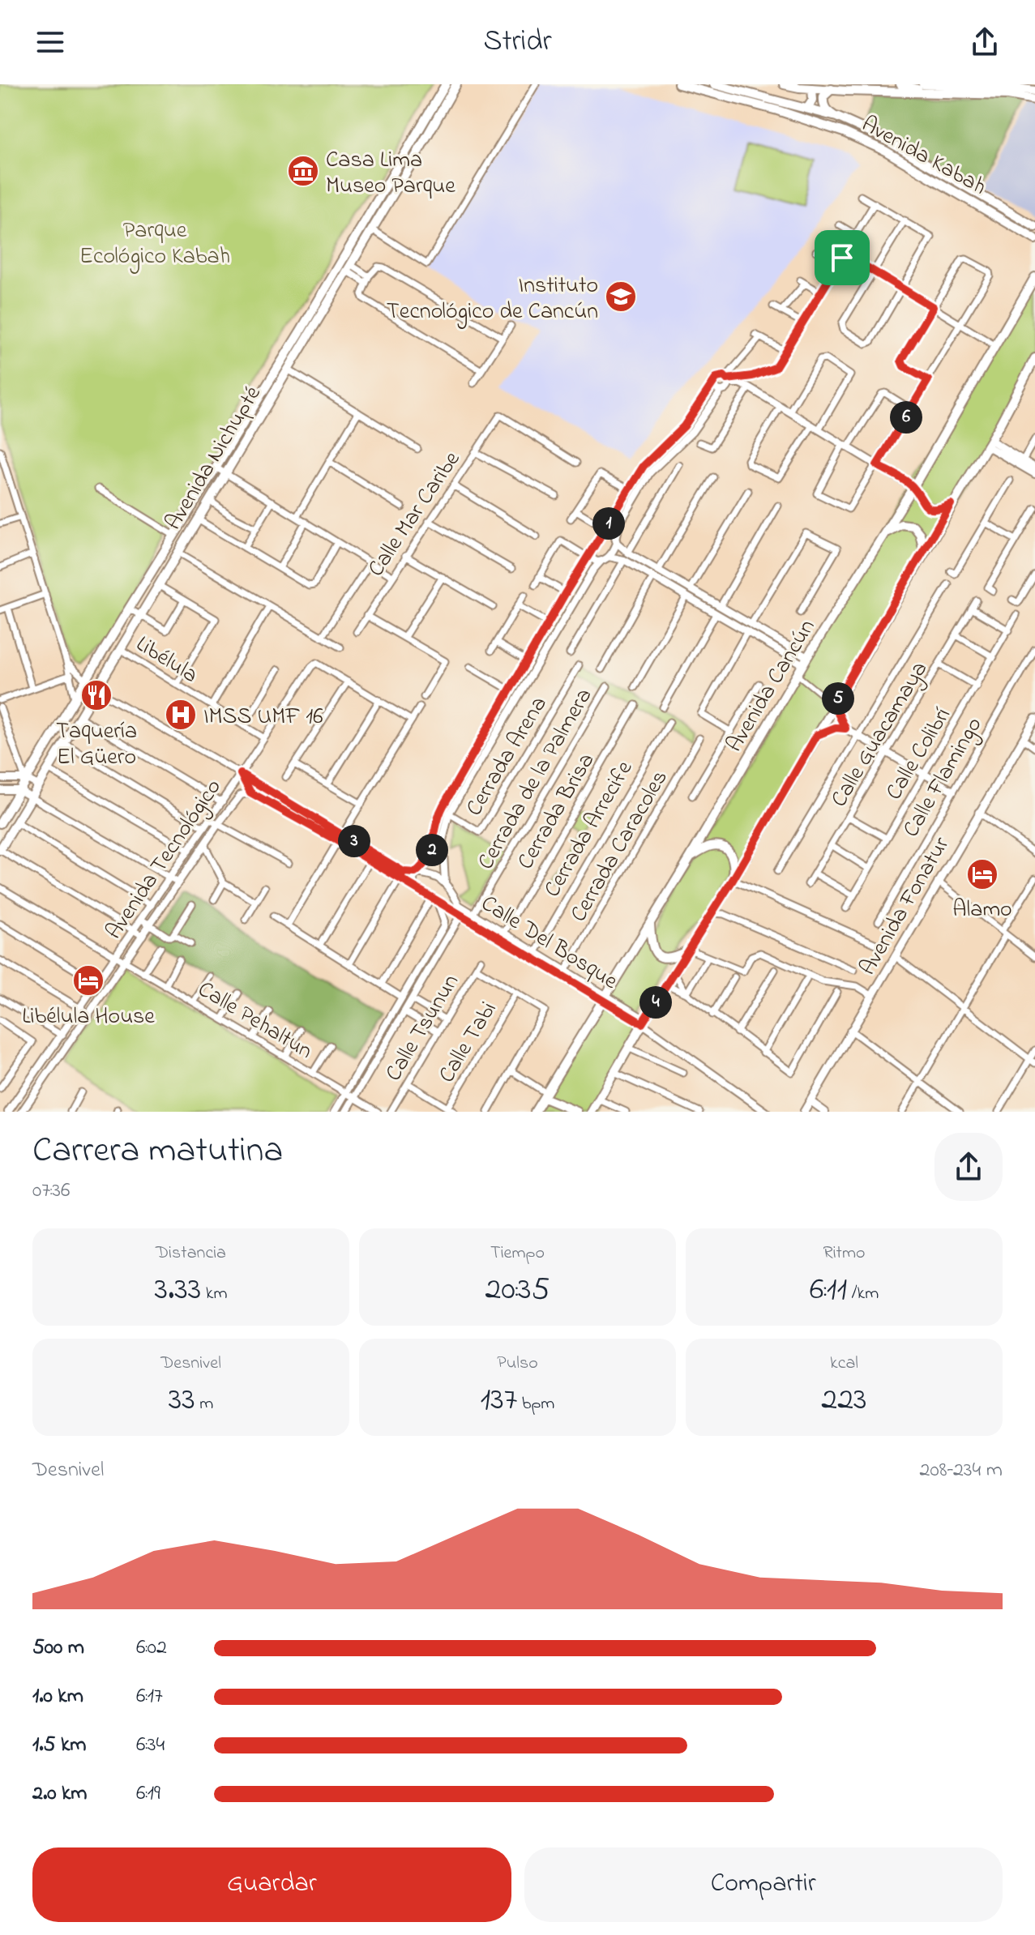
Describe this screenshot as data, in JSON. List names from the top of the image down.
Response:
{
  "streets": {
    "main road": [
      "Avenida Kabah",
      "Avenida Nichupté",
      "Avenida Cancún",
      "Avenida Fonatur"
    ],
    "street": [
      "Calle Mar Caribe",
      "Libélula",
      "Calle Guacamaya",
      "Calle Colibrí",
      "Cerrada Arena",
      "Calle Flamingo",
      "Cerrada de la Palmera",
      "Cerrada Brisa",
      "Cerrada Arrecife",
      "Cerrada Caracoles",
      "Avenida Tecnológico",
      "Calle Del Bosque",
      "Calle Pehaltun",
      "Calle Tsunun",
      "Calle Tabi"
    ]
  },
  "crossings": [
    ["Avenida Nichupté", "Libélula"],
    ["Avenida Cancún", "Calle Del Bosque"],
    ["Cerrada de la Palmera", "Calle Del Bosque"],
    ["Cerrada Brisa", "Calle Del Bosque"],
    ["Cerrada Arrecife", "Calle Del Bosque"],
    ["Cerrada Caracoles", "Calle Del Bosque"],
    ["Avenida Tecnológico", "Calle Del Bosque"],
    ["Avenida Tecnológico", "Calle Pehaltun"]
  ],
  "parks": ["Parque Ecológico Kabah"],
  "places": {
    "museum": ["Casa Lima Museo Parque"],
    "school or university": ["Instituto Tecnológico de Cancún"],
    "restaurant": ["Taquería El Güero"],
    "hospital": ["IMSS UMF 16"],
    "hotel": ["Alamo", "Libélula House"]
  },
  "page": {
    "header": "Stridr",
    "pins": [
      "6",
      "1",
      "5",
      "3",
      "2",
      "4"
    ],
    "heading": ["Carrera matutina", "07:36"],
    "stats": [
      ["Distancia", "3.33 km"],
      ["Tiempo", "20:35"],
      ["Ritmo", "6:11 /km"],
      ["Desnivel", "33 m"],
      ["Pulso", "137 bpm"],
      ["kcal", "223"]
    ],
    "chart": ["Desnivel", "208–234 m"],
    "list": [
      {
        "name": "500 m",
        "note": "6:02"
      },
      {
        "name": "1.0 km",
        "note": "6:17"
      },
      {
        "name": "1.5 km",
        "note": "6:34"
      },
      {
        "name": "2.0 km",
        "note": "6:19"
      }
    ],
    "buttons": ["Guardar", "Compartir"]
  }
}
